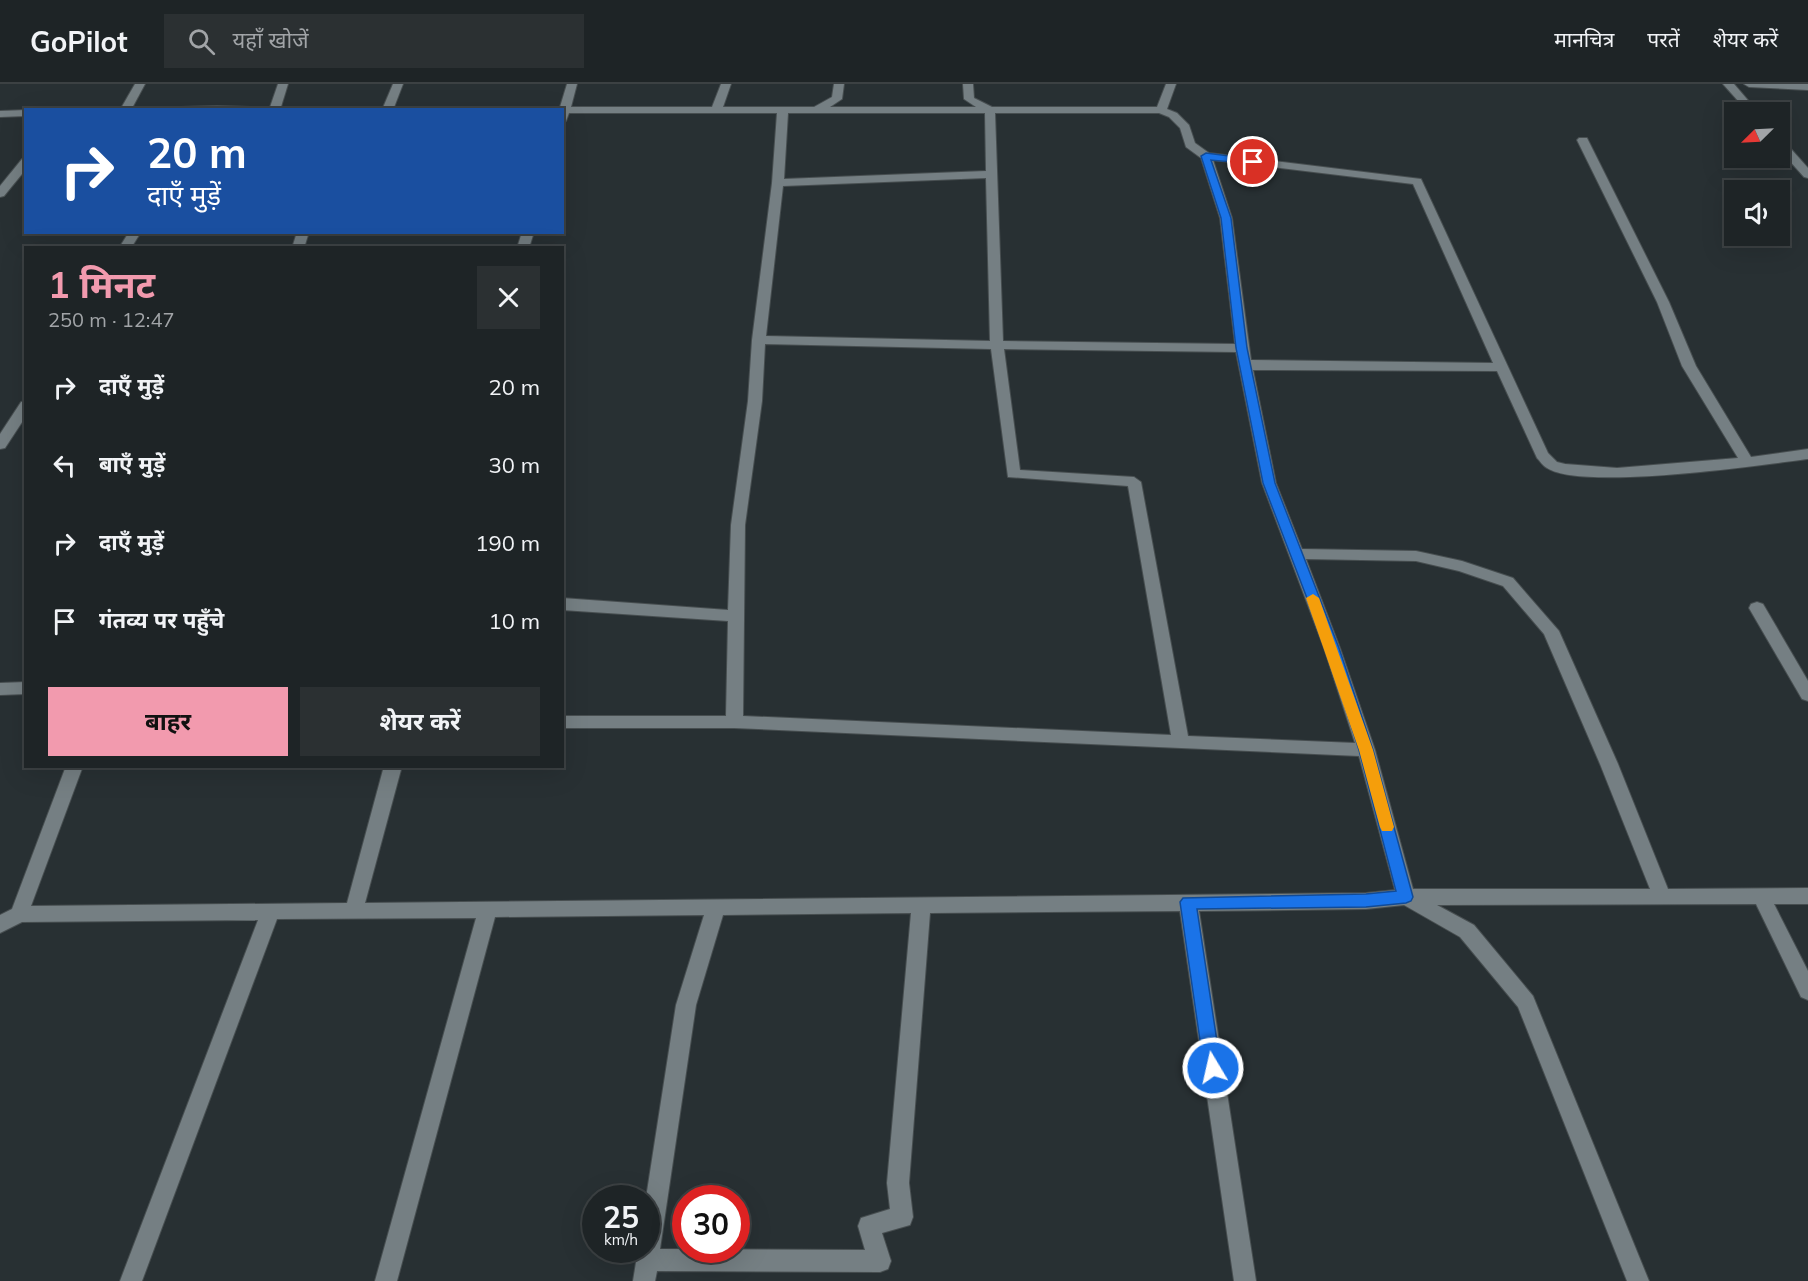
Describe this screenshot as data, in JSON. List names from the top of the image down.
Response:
{
  "north": "bottom left",
  "page": {
    "header": "GoPilot",
    "search": "यहाँ खोजें",
    "nav": ["मानचित्र", "परतें", "शेयर करें"],
    "turn": ["20 m", "दाएँ मुड़ें"],
    "heading": ["1 मिनट", "250 m · 12:47"],
    "list": [
      {
        "name": "दाएँ मुड़ें",
        "value": "20 m"
      },
      {
        "name": "बाएँ मुड़ें",
        "value": "30 m"
      },
      {
        "name": "दाएँ मुड़ें",
        "value": "190 m"
      },
      {
        "name": "गंतव्य पर पहुँचे",
        "value": "10 m"
      }
    ],
    "buttons": ["बाहर", "शेयर करें"],
    "speed": "25 km/h",
    "limit": "30"
  }
}
